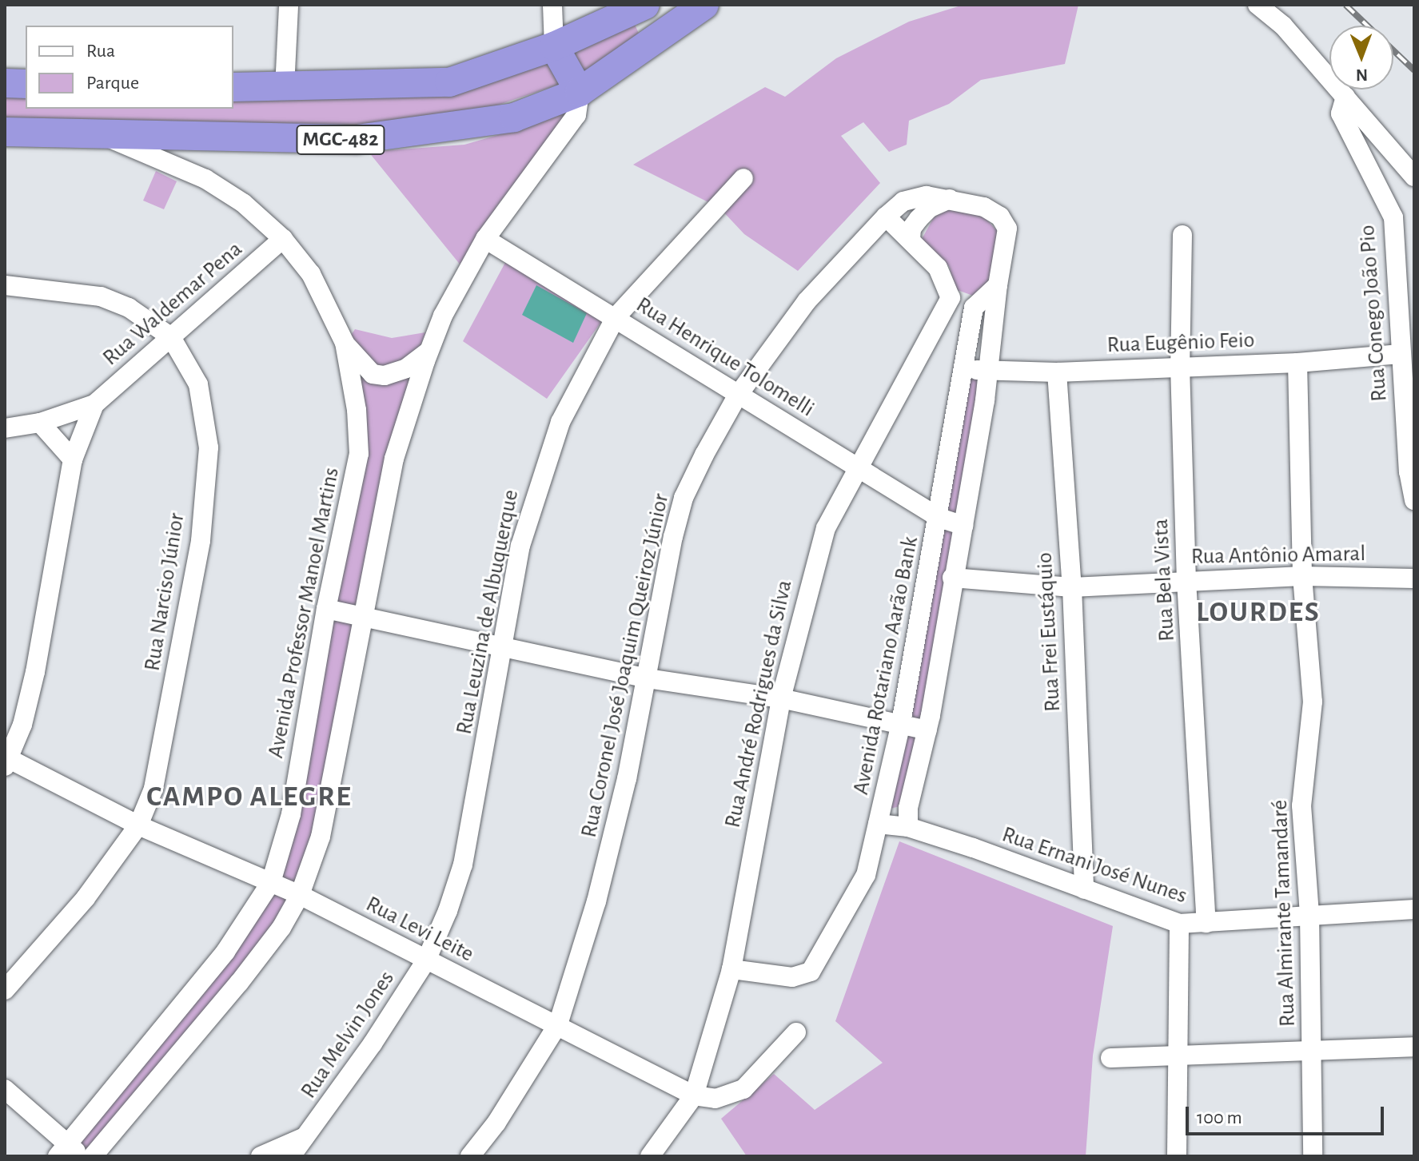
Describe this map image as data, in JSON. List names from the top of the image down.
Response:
{
  "streets": {
    "highway": ["MGC-482"],
    "street": [
      "Rua Waldemar Pena",
      "Rua Conego João Pio",
      "Rua Eugênio Feio",
      "Rua Henrique Tolomelli",
      "Rua Antônio Amaral",
      "Rua Bela Vista",
      "Rua Narciso Júnior",
      "Rua Leuzina de Albuquerque",
      "Avenida Professor Manoel Martins",
      "Rua Frei Eustáquio",
      "Rua Coronel José Joaquim Queiroz Júnior",
      "Avenida Rotariano Aarão Bank",
      "Rua André Rodrigues da Silva",
      "Rua Ernani José Nunes",
      "Rua Almirante Tamandaré",
      "Rua Levi Leite",
      "Rua Melvin Jones"
    ]
  },
  "crossings": [
    ["MGC-482", "Avenida Professor Manoel Martins"],
    ["Rua Waldemar Pena", "Rua Narciso Júnior"],
    ["Rua Waldemar Pena", "Avenida Professor Manoel Martins"],
    ["Rua Conego João Pio", "Rua Eugênio Feio"],
    ["Rua Eugênio Feio", "Rua Bela Vista"],
    ["Rua Eugênio Feio", "Rua Frei Eustáquio"],
    ["Rua Eugênio Feio", "Avenida Rotariano Aarão Bank"],
    ["Rua Eugênio Feio", "Rua Almirante Tamandaré"],
    ["Rua Henrique Tolomelli", "Rua Leuzina de Albuquerque"],
    ["Rua Henrique Tolomelli", "Rua Coronel José Joaquim Queiroz Júnior"],
    ["Rua Henrique Tolomelli", "Avenida Rotariano Aarão Bank"],
    ["Rua Henrique Tolomelli", "Rua André Rodrigues da Silva"],
    ["Rua Antônio Amaral", "Rua Bela Vista"],
    ["Rua Antônio Amaral", "Rua Frei Eustáquio"],
    ["Rua Antônio Amaral", "Rua Almirante Tamandaré"],
    ["Rua Bela Vista", "Rua Ernani José Nunes"],
    ["Rua Narciso Júnior", "Rua Levi Leite"],
    ["Rua Leuzina de Albuquerque", "Rua Levi Leite"],
    ["Rua Leuzina de Albuquerque", "Rua Melvin Jones"],
    ["Avenida Professor Manoel Martins", "Rua Levi Leite"],
    ["Rua Frei Eustáquio", "Rua Ernani José Nunes"],
    ["Rua Coronel José Joaquim Queiroz Júnior", "Avenida Rotariano Aarão Bank"],
    ["Rua Coronel José Joaquim Queiroz Júnior", "Rua André Rodrigues da Silva"],
    ["Rua Coronel José Joaquim Queiroz Júnior", "Rua Levi Leite"],
    ["Avenida Rotariano Aarão Bank", "Rua André Rodrigues da Silva"],
    ["Avenida Rotariano Aarão Bank", "Rua Ernani José Nunes"],
    ["Rua André Rodrigues da Silva", "Rua Levi Leite"],
    ["Rua Ernani José Nunes", "Rua Almirante Tamandaré"],
    ["Rua Levi Leite", "Rua Melvin Jones"]
  ],
  "districts": ["LOURDES", "CAMPO ALEGRE"],
  "legend": ["Rua", "Parque"],
  "scale_bar": "100 m",
  "north": "bottom"
}
